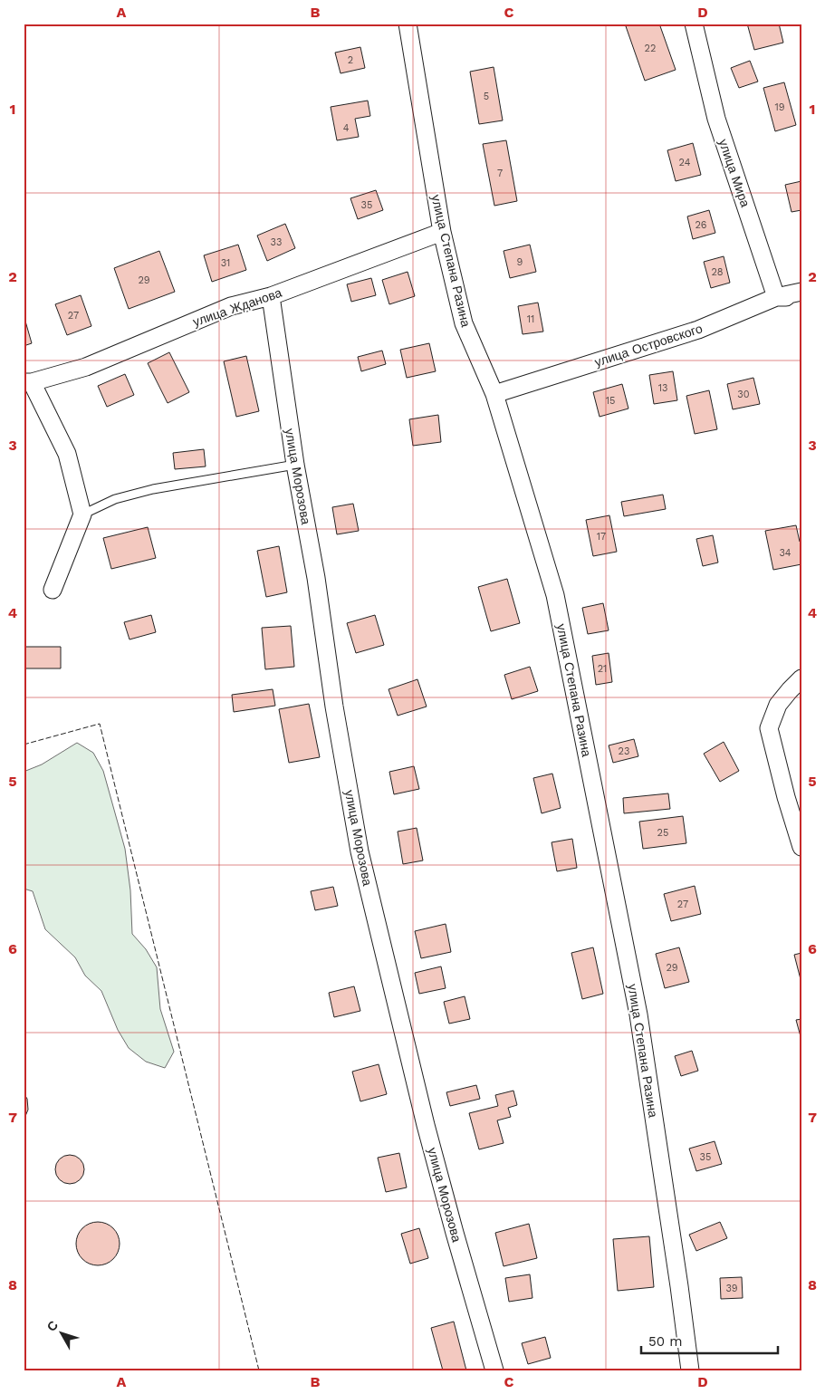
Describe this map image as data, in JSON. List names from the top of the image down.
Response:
{
  "streets": {
    "street": [
      "улица Мира",
      "улица Степана Разина",
      "улица Жданова",
      "улица Островского",
      "улица Морозова"
    ]
  },
  "crossings": [
    ["улица Мира", "улица Островского"],
    ["улица Степана Разина", "улица Жданова"],
    ["улица Степана Разина", "улица Островского"],
    ["улица Жданова", "улица Морозова"]
  ],
  "house_numbers": [
    "22",
    "2",
    "5",
    "19",
    "4",
    "24",
    "7",
    "35",
    "26",
    "33",
    "9",
    "31",
    "28",
    "29",
    "27",
    "11",
    "13",
    "30",
    "15",
    "17",
    "34",
    "21",
    "23",
    "25",
    "27",
    "29",
    "35",
    "39"
  ],
  "scale_bar": "50 m",
  "north": "top left",
  "grid": {
    "columns": [
      "A",
      "B",
      "C",
      "D"
    ],
    "rows": [
      "1",
      "2",
      "3",
      "4",
      "5",
      "6",
      "7",
      "8"
    ]
  }
}
